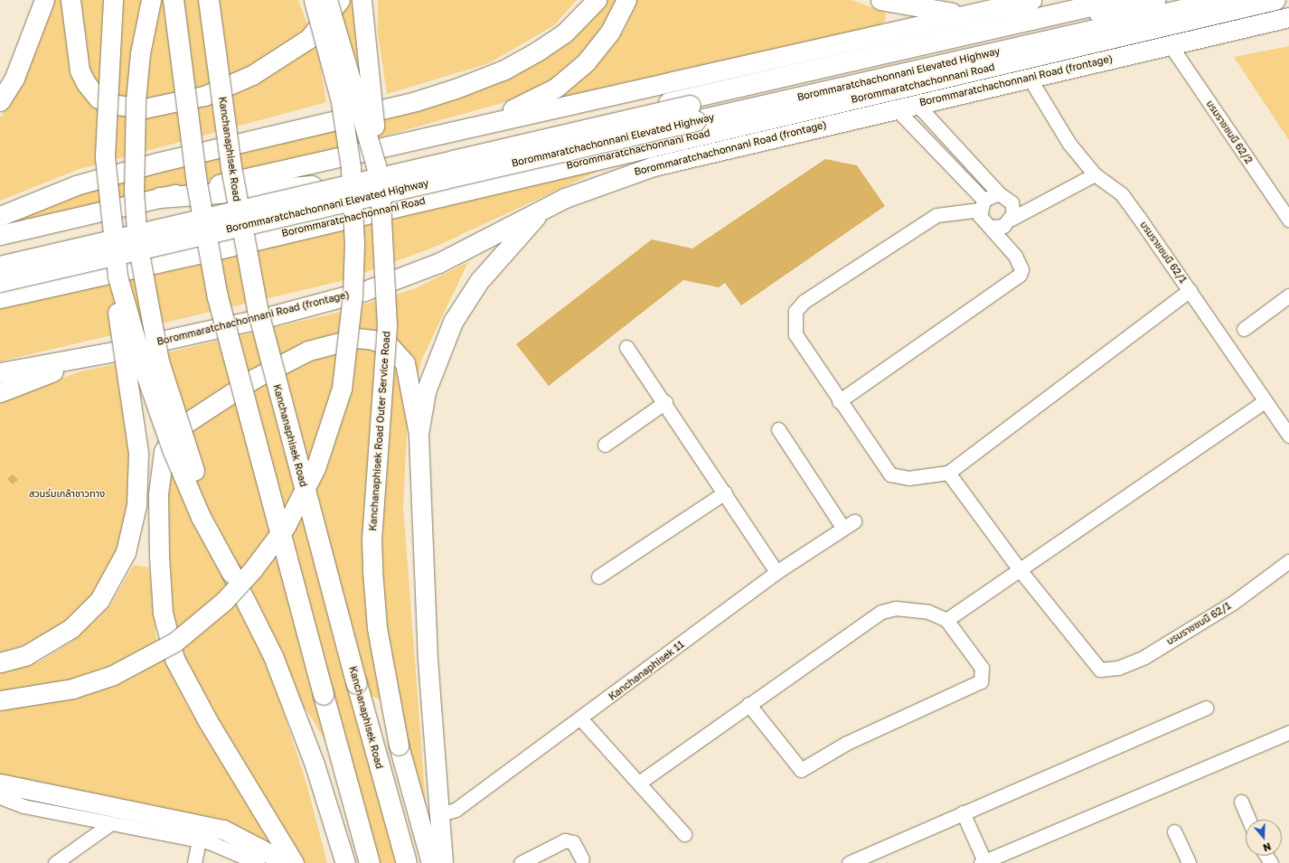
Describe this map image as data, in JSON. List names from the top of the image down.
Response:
{
  "streets": {
    "main road": [
      "Borommaratchachonnani Elevated Highway",
      "Borommaratchachonnani Road (frontage)",
      "Borommaratchachonnani Road",
      "Kanchanaphisek Road",
      "Kanchanaphisek Road Outer Service Road"
    ],
    "street": ["บรมราชชนนี 62/2", "บรมราชชนนี 62/1", "Kanchanaphisek 11"]
  },
  "crossings": [
    ["Borommaratchachonnani Elevated Highway", "Borommaratchachonnani Road"],
    ["Borommaratchachonnani Road (frontage)", "บรมราชชนนี 62/2"],
    ["Borommaratchachonnani Road (frontage)", "บรมราชชนนี 62/1"]
  ],
  "parks": ["สวนร่มเกล้าชาวทาง"],
  "north": "bottom"
}
